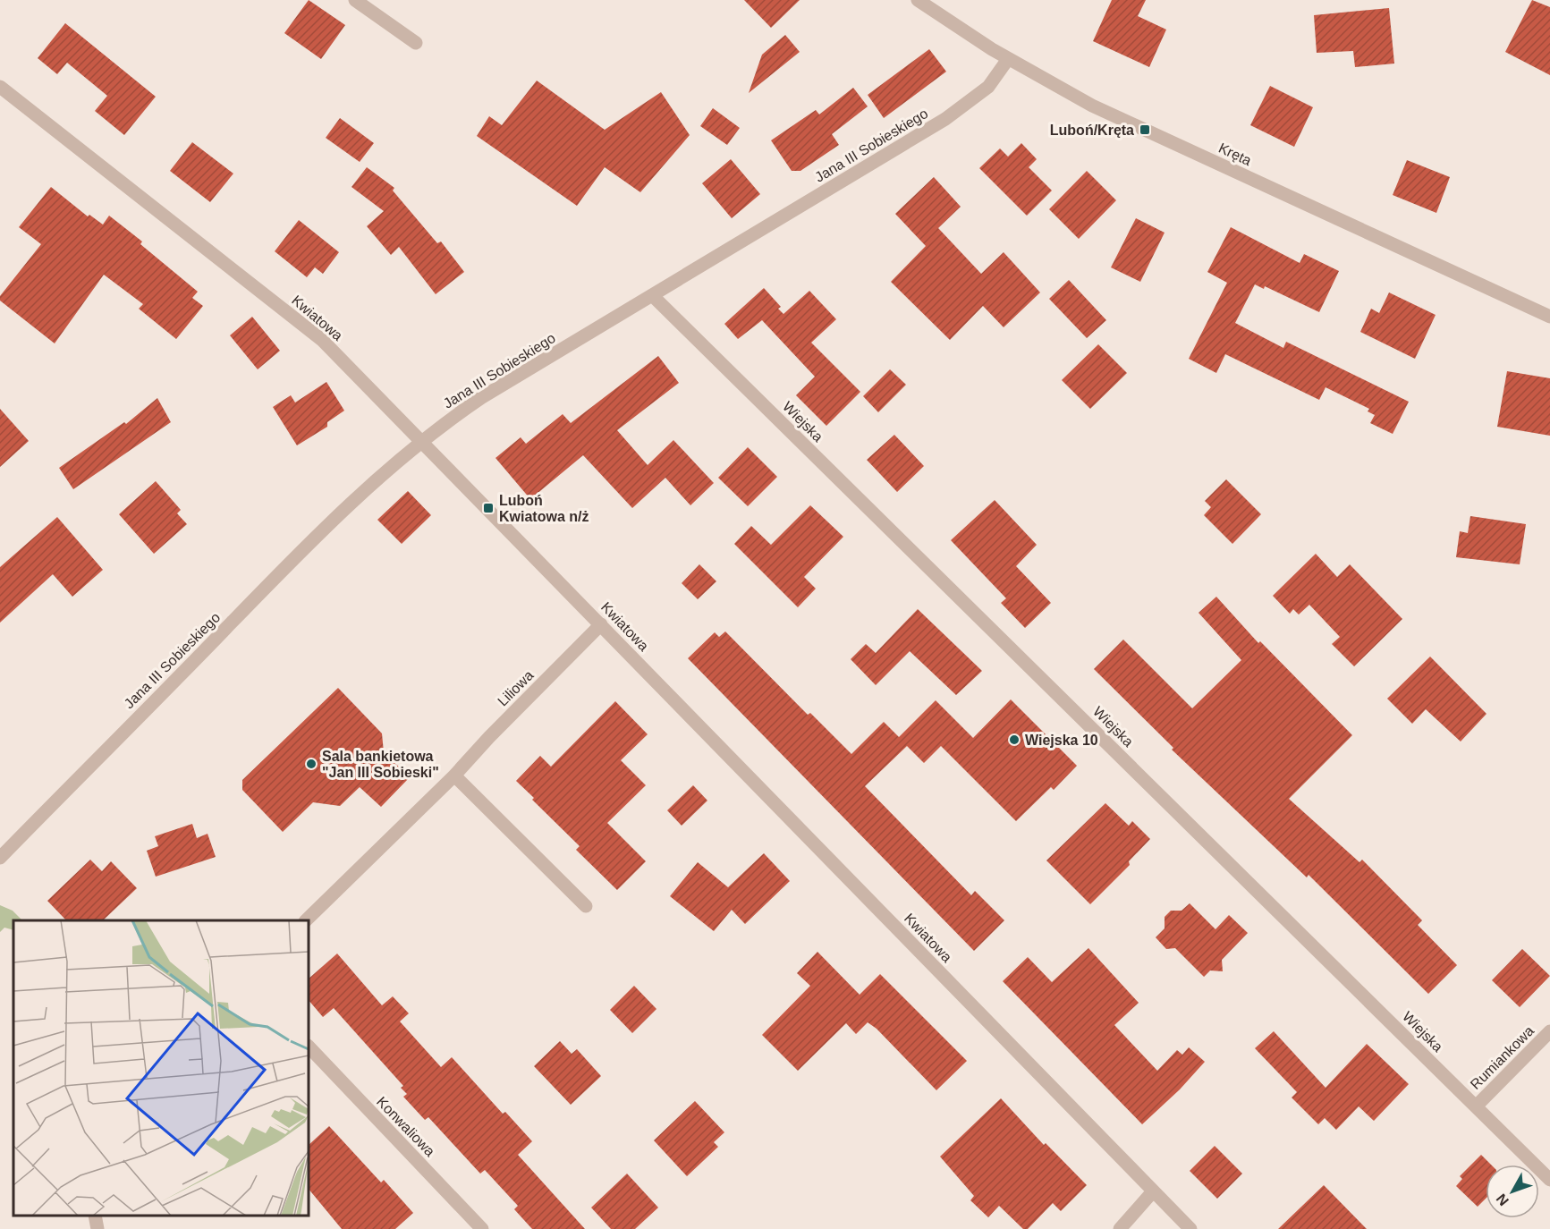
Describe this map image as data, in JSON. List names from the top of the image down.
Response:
{
  "streets": {
    "street": [
      "Jana III Sobieskiego",
      "Kręta",
      "Kwiatowa",
      "Wiejska",
      "Liliowa",
      "Rumiankowa",
      "Konwaliowa"
    ]
  },
  "crossings": [
    ["Jana III Sobieskiego", "Kręta"],
    ["Jana III Sobieskiego", "Kwiatowa"],
    ["Jana III Sobieskiego", "Wiejska"],
    ["Kwiatowa", "Liliowa"],
    ["Wiejska", "Rumiankowa"]
  ],
  "places": {
    "transit": ["Luboń/Kręta", "Luboń Kwiatowa n/ż"],
    "other": ["Wiejska 10", "Sala bankietowa \"Jan III Sobieski\""]
  },
  "north": "bottom left"
}
